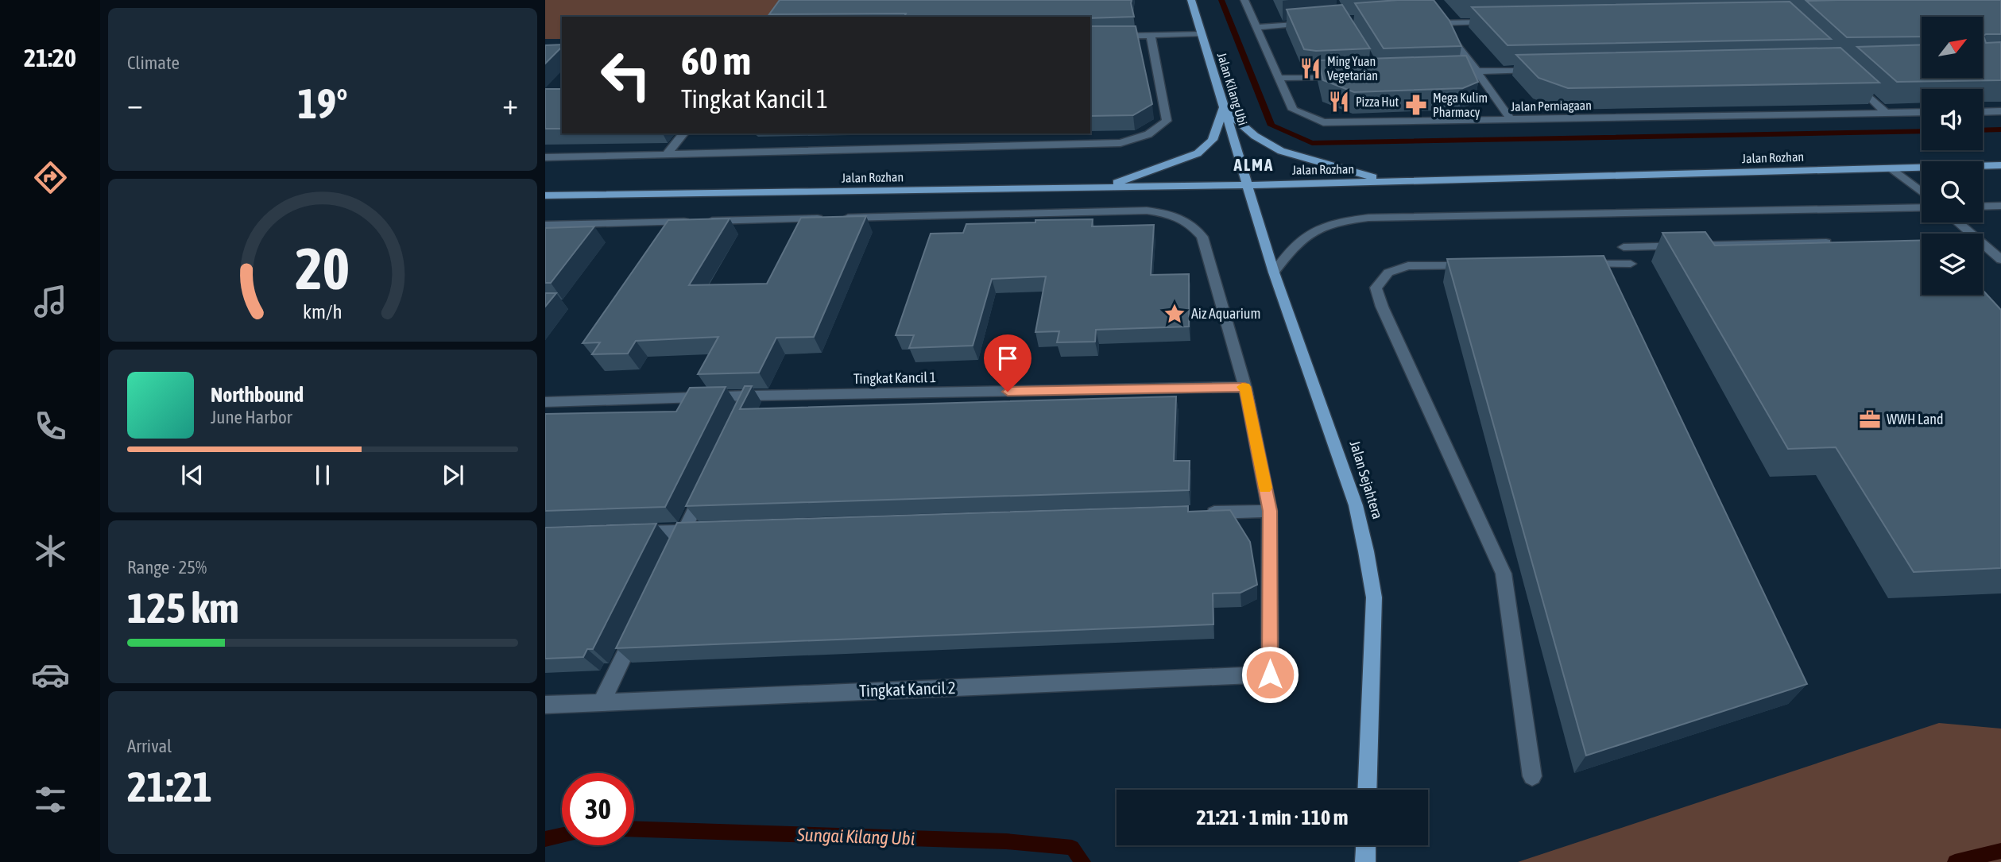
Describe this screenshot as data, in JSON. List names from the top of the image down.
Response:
{
  "streets": {
    "main road": ["Jalan Kilang Ubi", "Jalan Rozhan", "Jalan Sejahtera"],
    "street": ["Jalan Perniagaan", "Tingkat Kancil 1", "Tingkat Kancil 2"]
  },
  "crossings": [
    ["Jalan Kilang Ubi", "Jalan Rozhan"],
    ["Jalan Kilang Ubi", "Jalan Sejahtera"],
    ["Jalan Rozhan", "Jalan Sejahtera"]
  ],
  "districts": ["ALMA"],
  "water": ["Sungai Kilang Ubi"],
  "places": {
    "restaurant": ["Ming Yuan Vegetarian", "Pizza Hut"],
    "pharmacy": ["Mega Kulim Pharmacy"],
    "place": ["Aiz Aquarium"],
    "office": ["WWH Land"]
  },
  "north": "top right",
  "page": {
    "tabs": "21:20",
    "tile": [
      "Climate",
      ["Range · 25%", "125 km"],
      ["Arrival", "21:21"]
    ],
    "turn": ["60 m", "Tingkat Kancil 1"],
    "heat": ["−", "19°", "+"],
    "song": ["Northbound", "June Harbor"],
    "limit": "30",
    "trip": "21:21 · 1 min · 110 m",
    "gauge": ["20", "km/h"]
  }
}
